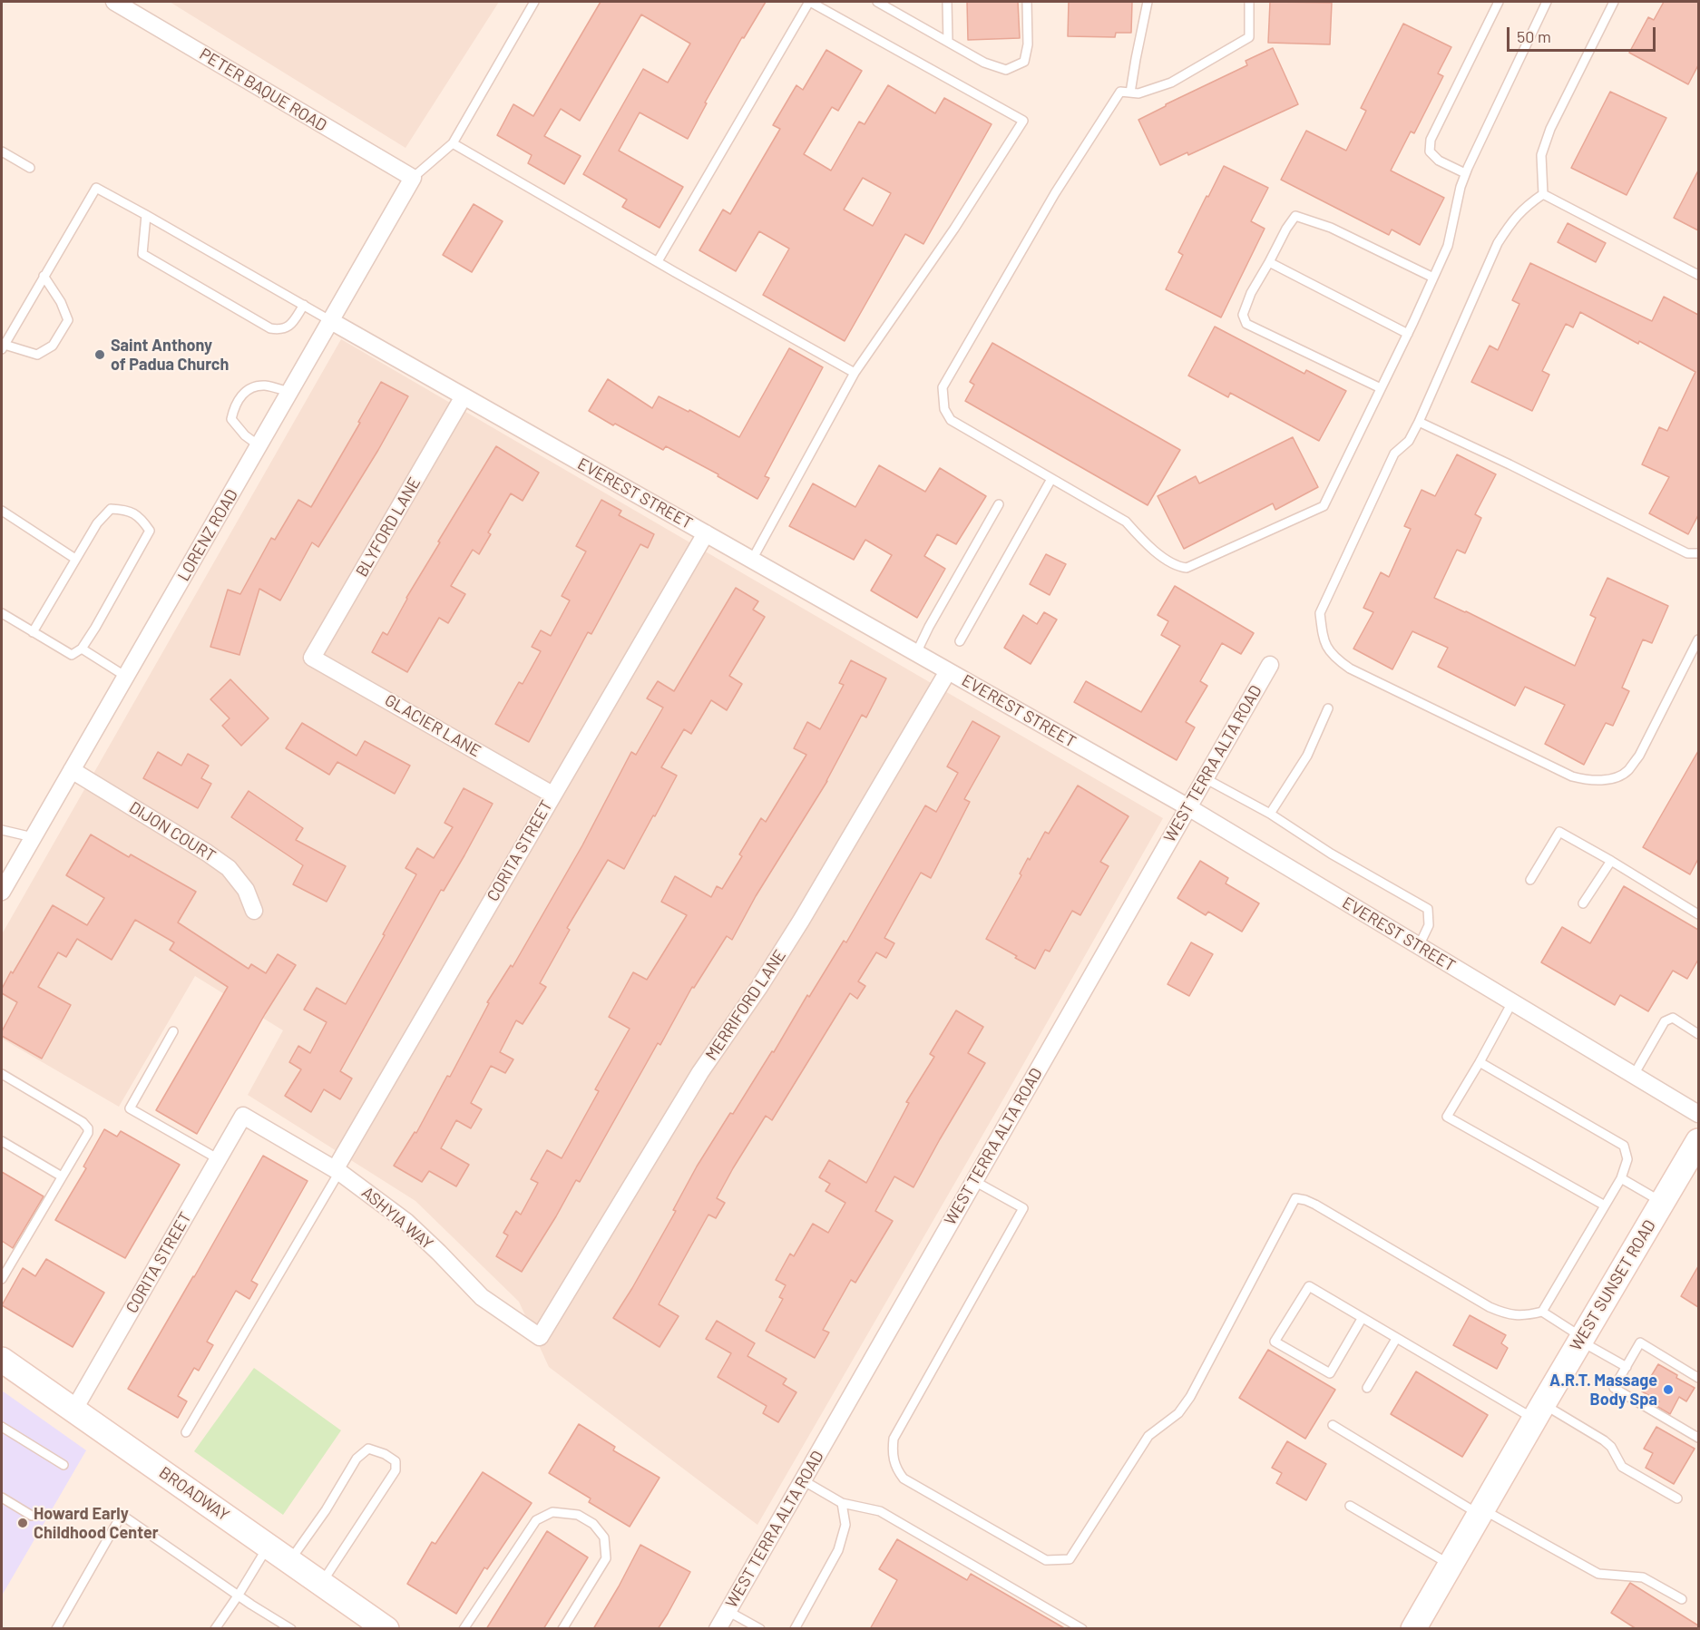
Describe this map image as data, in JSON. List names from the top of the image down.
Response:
{
  "streets": {
    "main road": ["WEST SUNSET ROAD", "BROADWAY"],
    "street": [
      "PETER BAQUE ROAD",
      "EVEREST STREET",
      "BLYFORD LANE",
      "LORENZ ROAD",
      "GLACIER LANE",
      "WEST TERRA ALTA ROAD",
      "DIJON COURT",
      "CORITA STREET",
      "MERRIFORD LANE",
      "ASHYIA WAY"
    ]
  },
  "crossings": [
    ["PETER BAQUE ROAD", "LORENZ ROAD"],
    ["EVEREST STREET", "BLYFORD LANE"],
    ["EVEREST STREET", "LORENZ ROAD"],
    ["EVEREST STREET", "WEST TERRA ALTA ROAD"],
    ["EVEREST STREET", "CORITA STREET"],
    ["EVEREST STREET", "MERRIFORD LANE"],
    ["BLYFORD LANE", "GLACIER LANE"],
    ["LORENZ ROAD", "DIJON COURT"],
    ["GLACIER LANE", "CORITA STREET"],
    ["CORITA STREET", "ASHYIA WAY"],
    ["CORITA STREET", "BROADWAY"],
    ["MERRIFORD LANE", "ASHYIA WAY"]
  ],
  "places": ["Saint Anthony of Padua Church", "A.R.T. Massage Body Spa", "Howard Early Childhood Center"],
  "scale_bar": "50 m"
}
